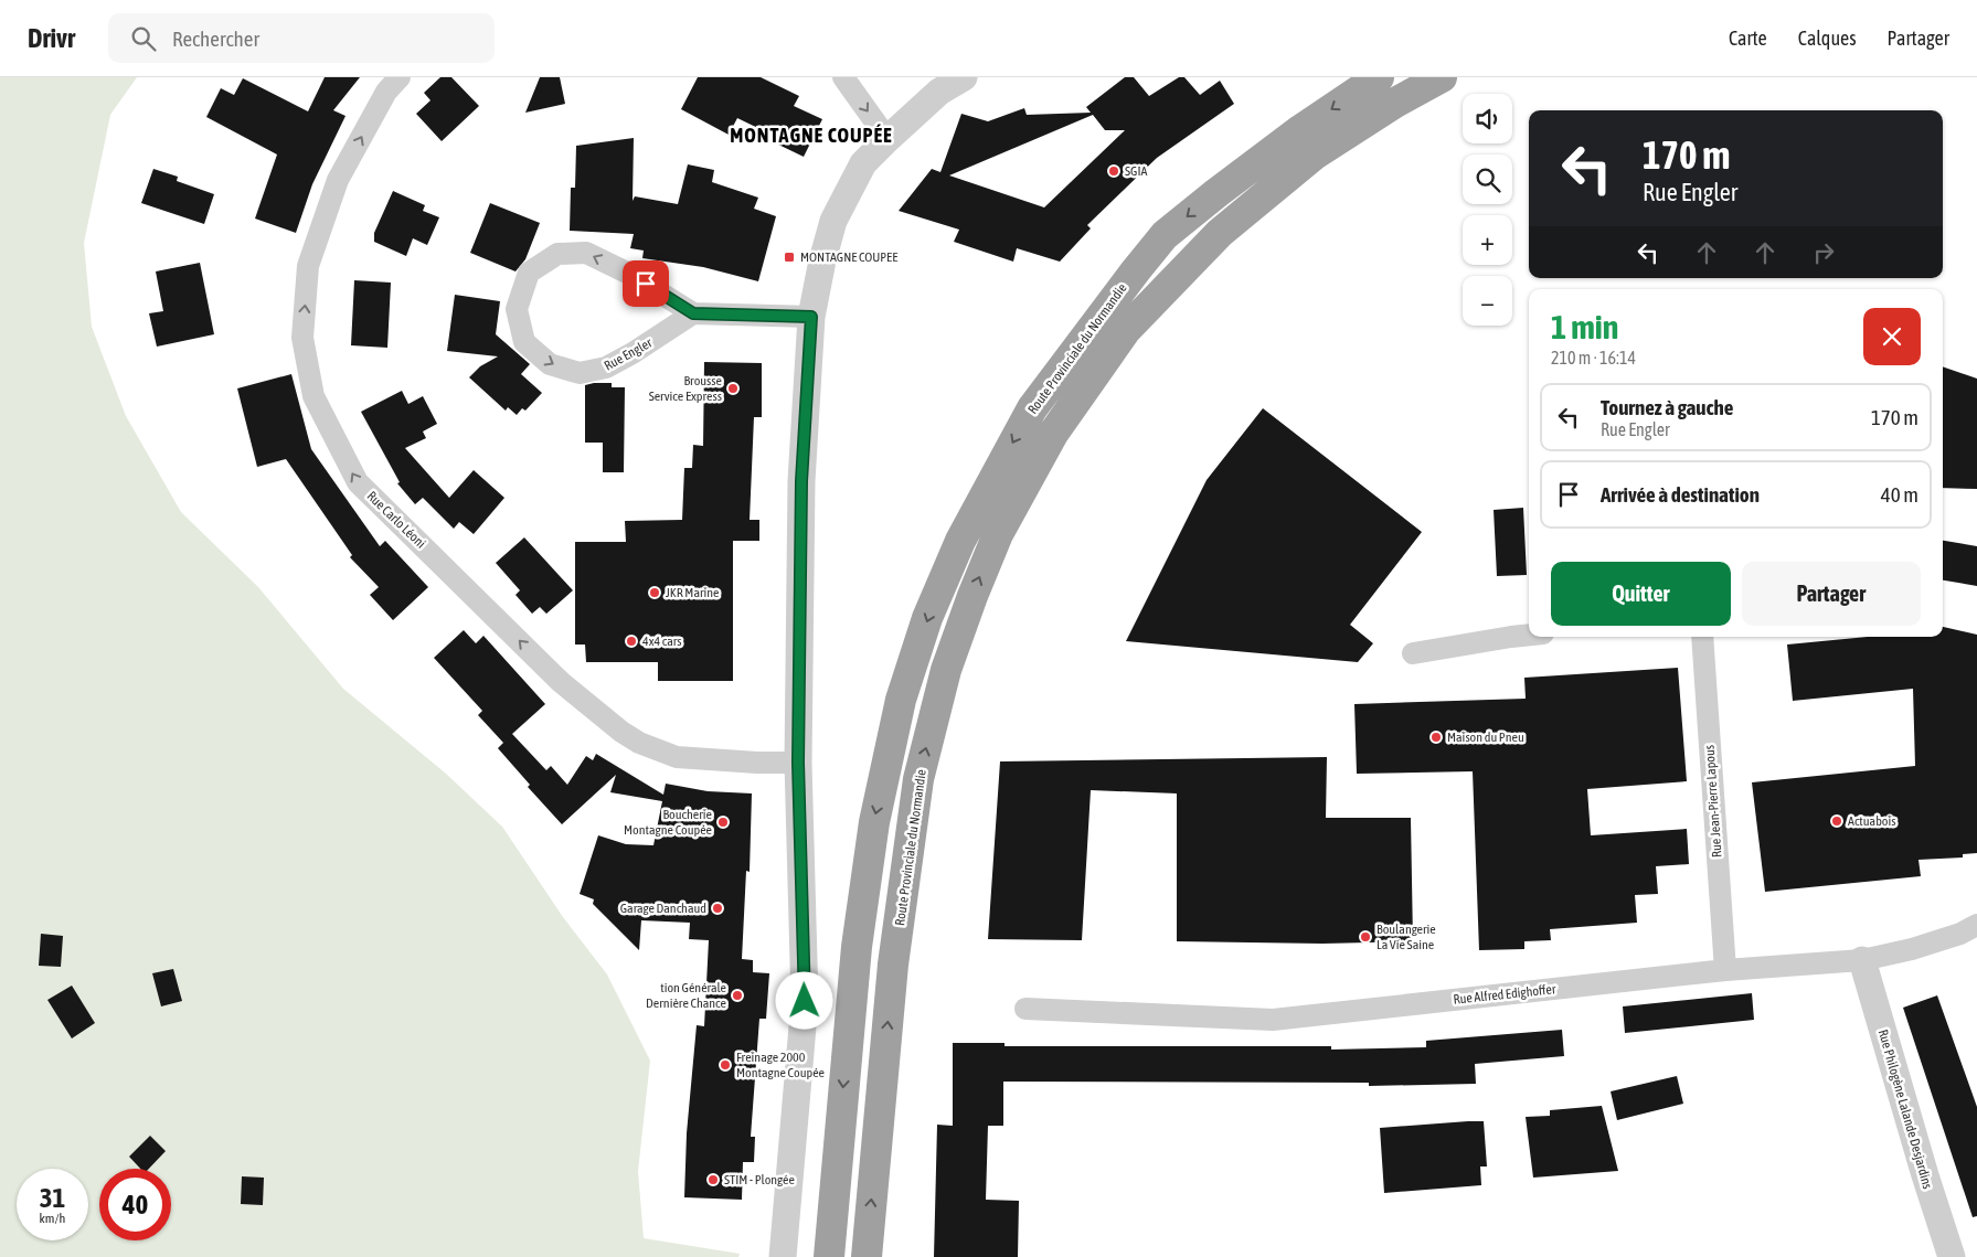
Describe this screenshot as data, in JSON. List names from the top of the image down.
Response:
{
  "streets": {
    "highway": ["Route Provinciale du Normandie"],
    "street": [
      "Rue Engler",
      "Rue Carlo Léoni",
      "Rue Jean-Pierre Lapous",
      "Rue Alfred Edighoffer",
      "Rue Philogène Lalande Desjardins"
    ]
  },
  "crossings": [
    ["Rue Jean-Pierre Lapous", "Rue Alfred Edighoffer"],
    ["Rue Alfred Edighoffer", "Rue Philogène Lalande Desjardins"]
  ],
  "one_way": ["Rue Carlo Léoni"],
  "districts": ["MONTAGNE COUPÉE"],
  "places": {
    "other": [
      "SGIA",
      "Brousse Service Express",
      "JKR Marine",
      "4x4 cars",
      "Maison du Pneu",
      "Actuabois",
      "Boucherie Montagne Coupée",
      "Garage Danchaud",
      "Boulangerie La Vie Saine",
      "tion Générale Dernière Chance",
      "Freinage 2000 Montagne Coupée",
      "STIM - Plongée"
    ],
    "transit": ["MONTAGNE COUPEE"]
  },
  "page": {
    "header": "Drivr",
    "search": "Rechercher",
    "nav": ["Carte", "Calques", "Partager"],
    "map_buttons": ["+", "−"],
    "turn": ["170 m", "Rue Engler"],
    "heading": ["1 min", "210 m · 16:14"],
    "list": [
      {
        "name": "Tournez à gauche",
        "note": "Rue Engler",
        "value": "170 m"
      },
      {
        "name": "Arrivée à destination",
        "value": "40 m"
      }
    ],
    "buttons": ["Quitter", "Partager"],
    "speed": "31 km/h",
    "limit": "40"
  }
}
